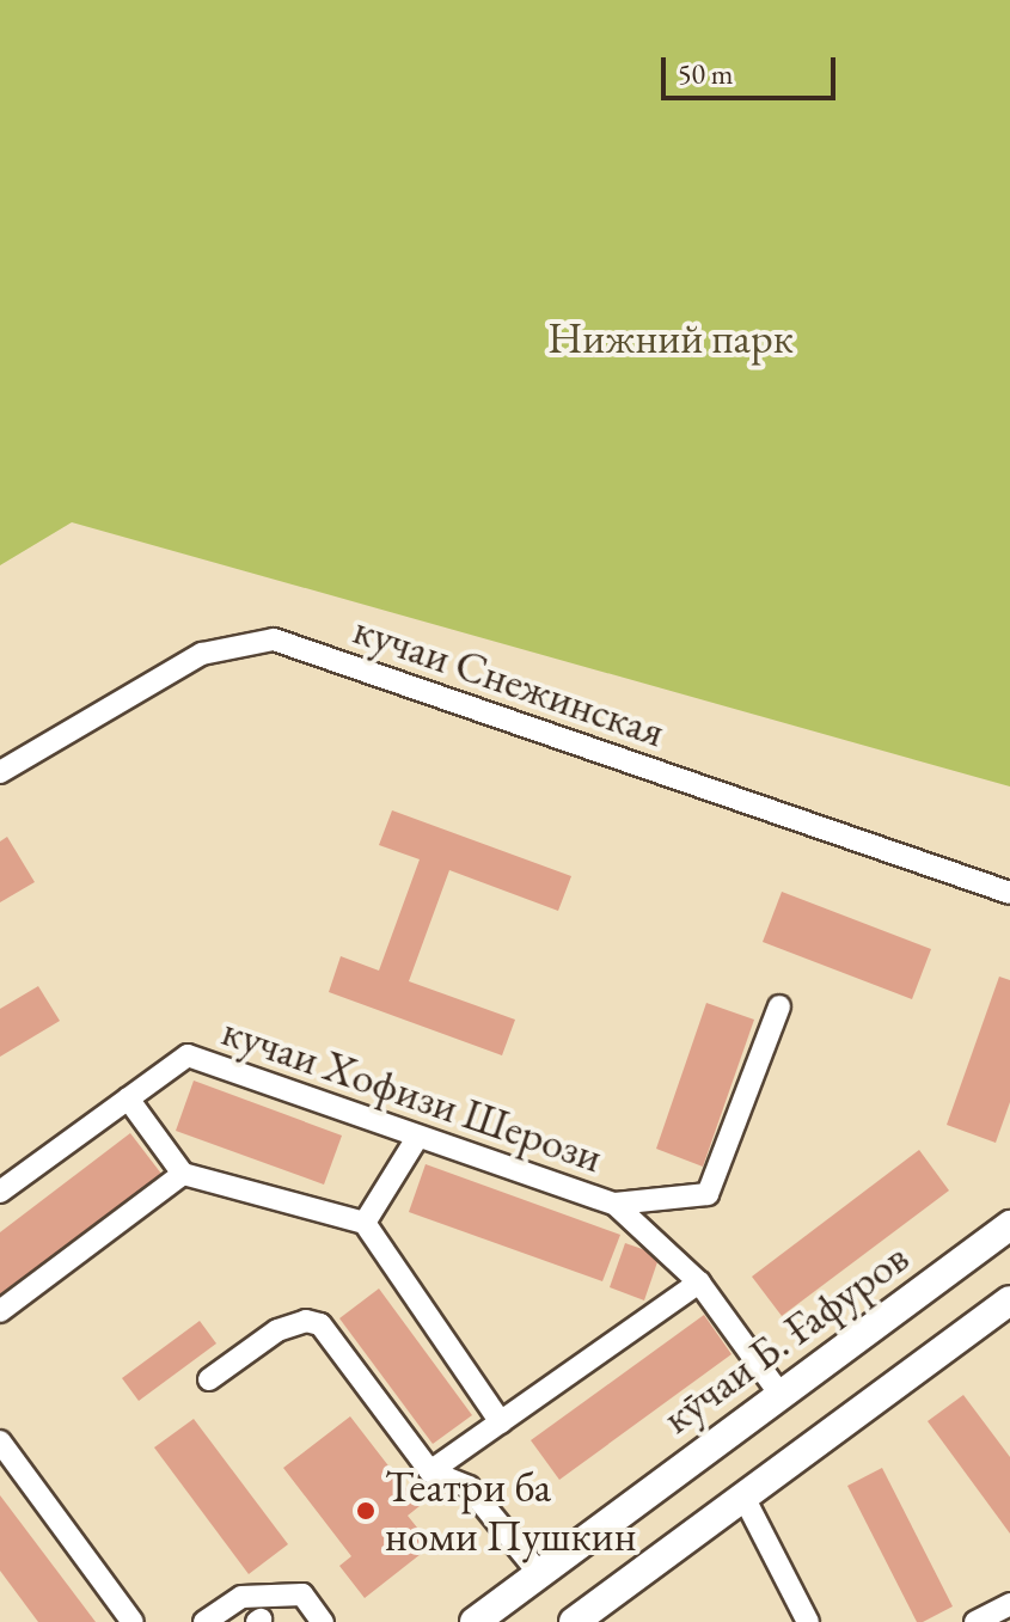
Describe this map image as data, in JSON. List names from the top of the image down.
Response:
{
  "streets": {
    "main road": ["кӯчаи Б. Ғафуров"],
    "street": ["кучаи Снежинская", "кучаи Хофизи Шерози"]
  },
  "parks": ["Нижний парк"],
  "places": ["Театри ба номи Пушкин"],
  "scale_bar": "50 m"
}
